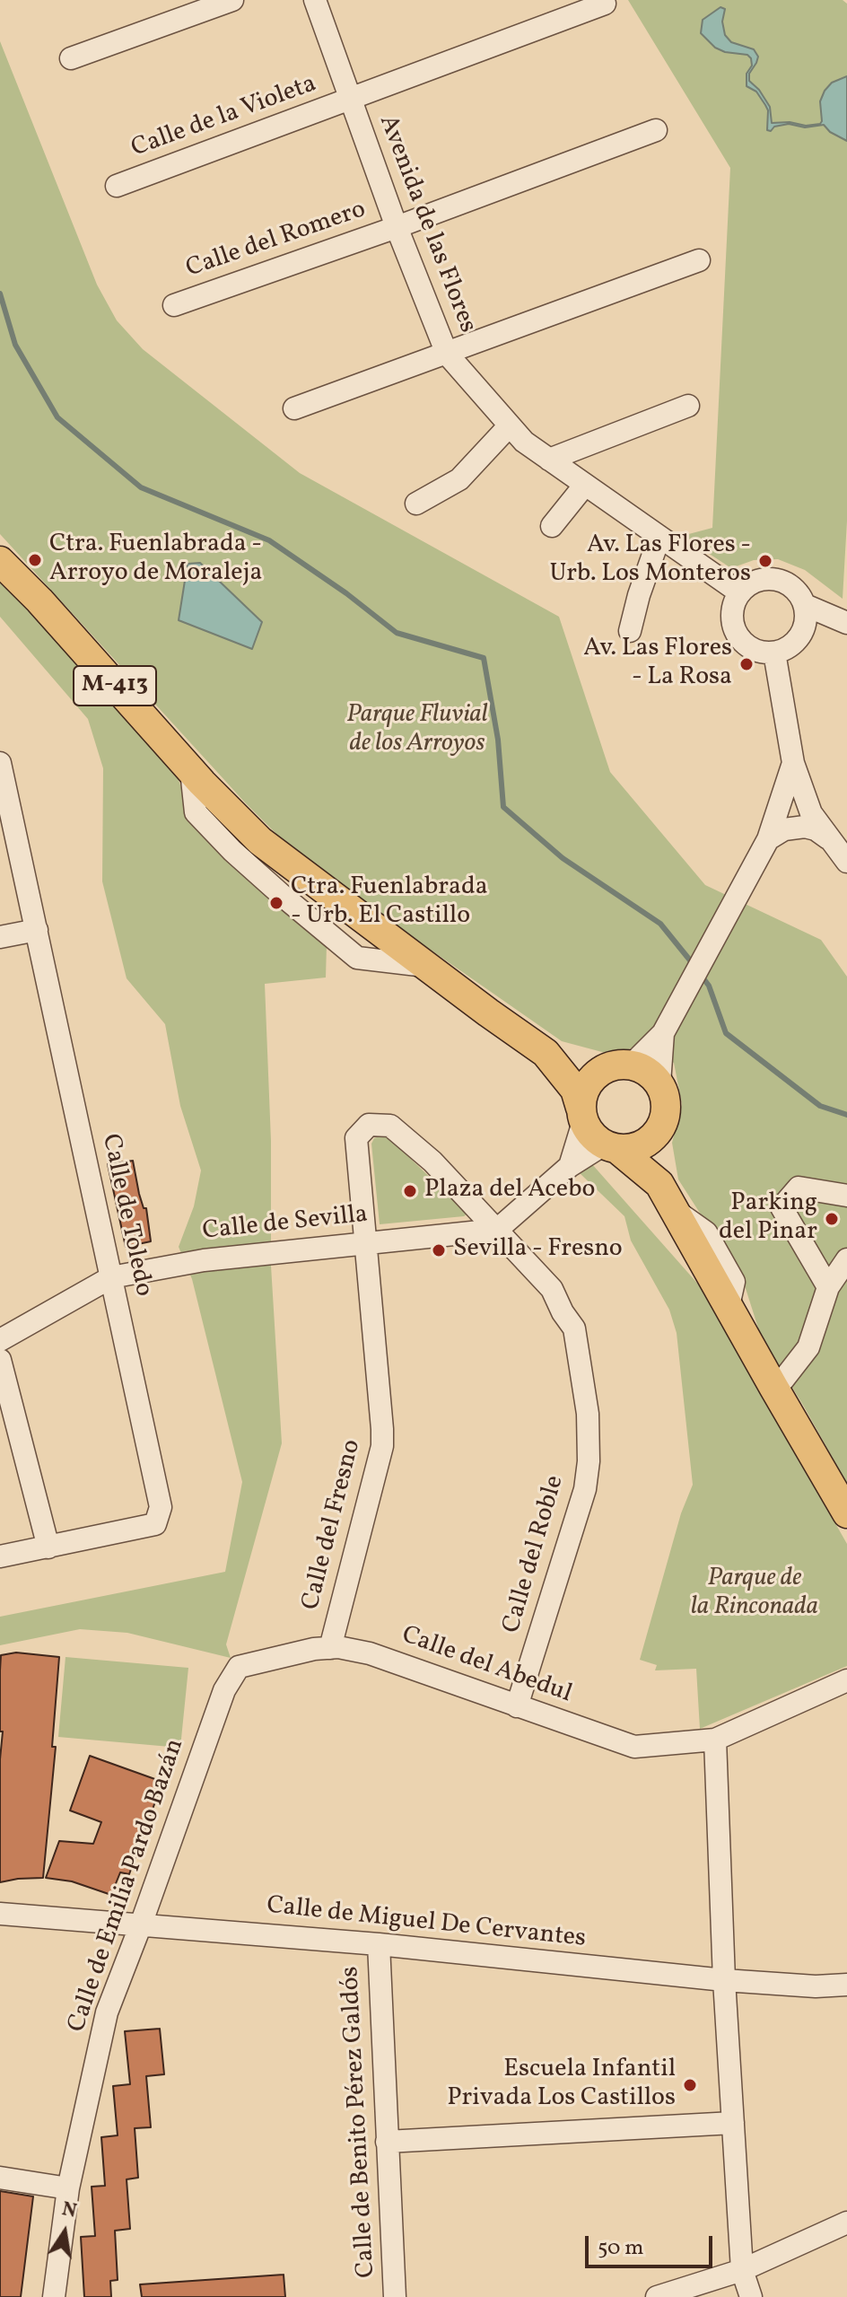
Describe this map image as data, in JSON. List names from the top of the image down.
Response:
{
  "streets": {
    "main road": ["M-413"],
    "street": [
      "Calle de la Violeta",
      "Avenida de las Flores",
      "Calle del Romero",
      "Calle de Toledo",
      "Calle de Sevilla",
      "Calle del Fresno",
      "Calle del Roble",
      "Calle del Abedul",
      "Calle de Emilia Pardo Bazán",
      "Calle de Miguel De Cervantes",
      "Calle de Benito Pérez Galdós"
    ]
  },
  "crossings": [
    ["Calle de la Violeta", "Avenida de las Flores"],
    ["Avenida de las Flores", "Calle del Romero"],
    ["Calle de Toledo", "Calle de Sevilla"],
    ["Calle de Sevilla", "Calle del Fresno"],
    ["Calle de Sevilla", "Calle del Roble"],
    ["Calle del Fresno", "Calle del Abedul"],
    ["Calle del Roble", "Calle del Abedul"],
    ["Calle del Abedul", "Calle de Emilia Pardo Bazán"],
    ["Calle de Emilia Pardo Bazán", "Calle de Miguel De Cervantes"],
    ["Calle de Miguel De Cervantes", "Calle de Benito Pérez Galdós"]
  ],
  "parks": ["Parque Fluvial de los Arroyos", "Parque de la Rinconada"],
  "places": [
    "Ctra. Fuenlabrada - Arroyo de Moraleja",
    "Av. Las Flores - Urb. Los Monteros",
    "Av. Las Flores - La Rosa",
    "Ctra. Fuenlabrada - Urb. El Castillo",
    "Plaza del Acebo",
    "Parking del Pinar",
    "Sevilla - Fresno",
    "Escuela Infantil Privada Los Castillos"
  ],
  "scale_bar": "50 m",
  "north": "top"
}
